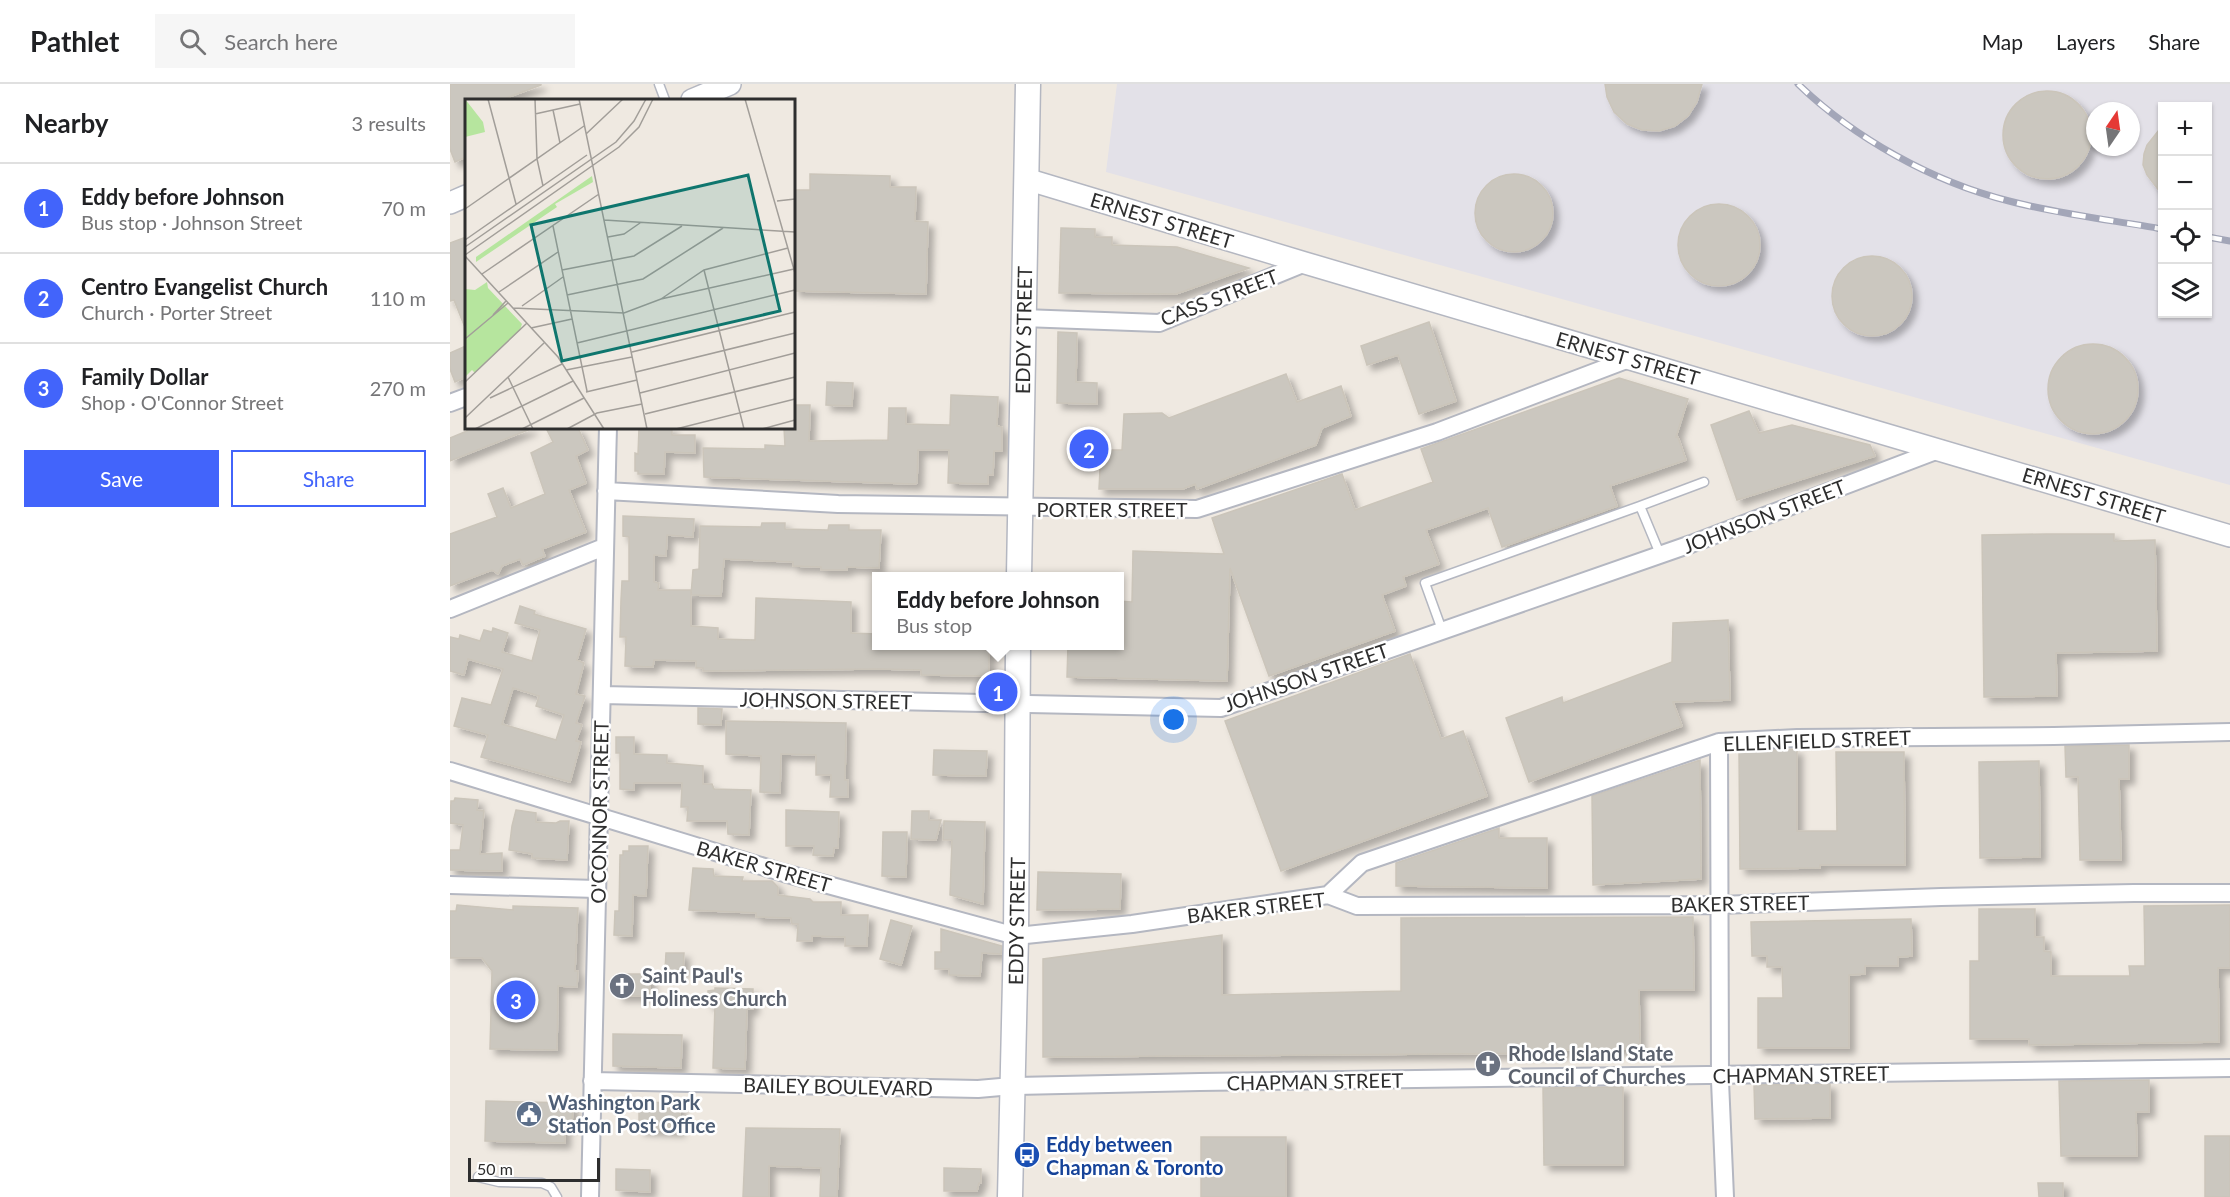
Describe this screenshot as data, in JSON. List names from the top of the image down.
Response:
{
  "streets": {
    "main road": ["EDDY STREET"],
    "street": [
      "ERNEST STREET",
      "CASS STREET",
      "PORTER STREET",
      "JOHNSON STREET",
      "ELLENFIELD STREET",
      "O'CONNOR STREET",
      "BAKER STREET",
      "CHAPMAN STREET",
      "BAILEY BOULEVARD"
    ]
  },
  "crossings": [
    ["ERNEST STREET", "CASS STREET"],
    ["ERNEST STREET", "EDDY STREET"],
    ["ERNEST STREET", "PORTER STREET"],
    ["ERNEST STREET", "JOHNSON STREET"],
    ["CASS STREET", "EDDY STREET"],
    ["EDDY STREET", "PORTER STREET"],
    ["EDDY STREET", "JOHNSON STREET"],
    ["EDDY STREET", "BAKER STREET"],
    ["EDDY STREET", "CHAPMAN STREET"],
    ["EDDY STREET", "BAILEY BOULEVARD"],
    ["PORTER STREET", "O'CONNOR STREET"],
    ["JOHNSON STREET", "O'CONNOR STREET"],
    ["ELLENFIELD STREET", "BAKER STREET"],
    ["O'CONNOR STREET", "BAKER STREET"],
    ["O'CONNOR STREET", "BAILEY BOULEVARD"],
    ["CHAPMAN STREET", "BAILEY BOULEVARD"]
  ],
  "places": {
    "church": ["Saint Paul's Holiness Church", "Rhode Island State Council of Churches"],
    "public building": ["Washington Park Station Post Office"],
    "bus stop": ["Eddy between Chapman & Toronto"]
  },
  "scale_bar": "50 m",
  "north": "top",
  "page": {
    "header": "Pathlet",
    "search": "Search here",
    "nav": ["Map", "Layers", "Share"],
    "heading": ["Nearby", "3 results"],
    "map_buttons": ["+", "−"],
    "list": [
      {
        "mark": "1",
        "name": "Eddy before Johnson",
        "note": "Bus stop · Johnson Street",
        "value": "70 m"
      },
      {
        "mark": "2",
        "name": "Centro Evangelist Church",
        "note": "Church · Porter Street",
        "value": "110 m"
      },
      {
        "mark": "3",
        "name": "Family Dollar",
        "note": "Shop · O'Connor Street",
        "value": "270 m"
      }
    ],
    "pins": ["2", "1", "3"],
    "buttons": ["Save", "Share"],
    "popup": ["Eddy before Johnson", "Bus stop"],
    "scale": "50 m"
  }
}
